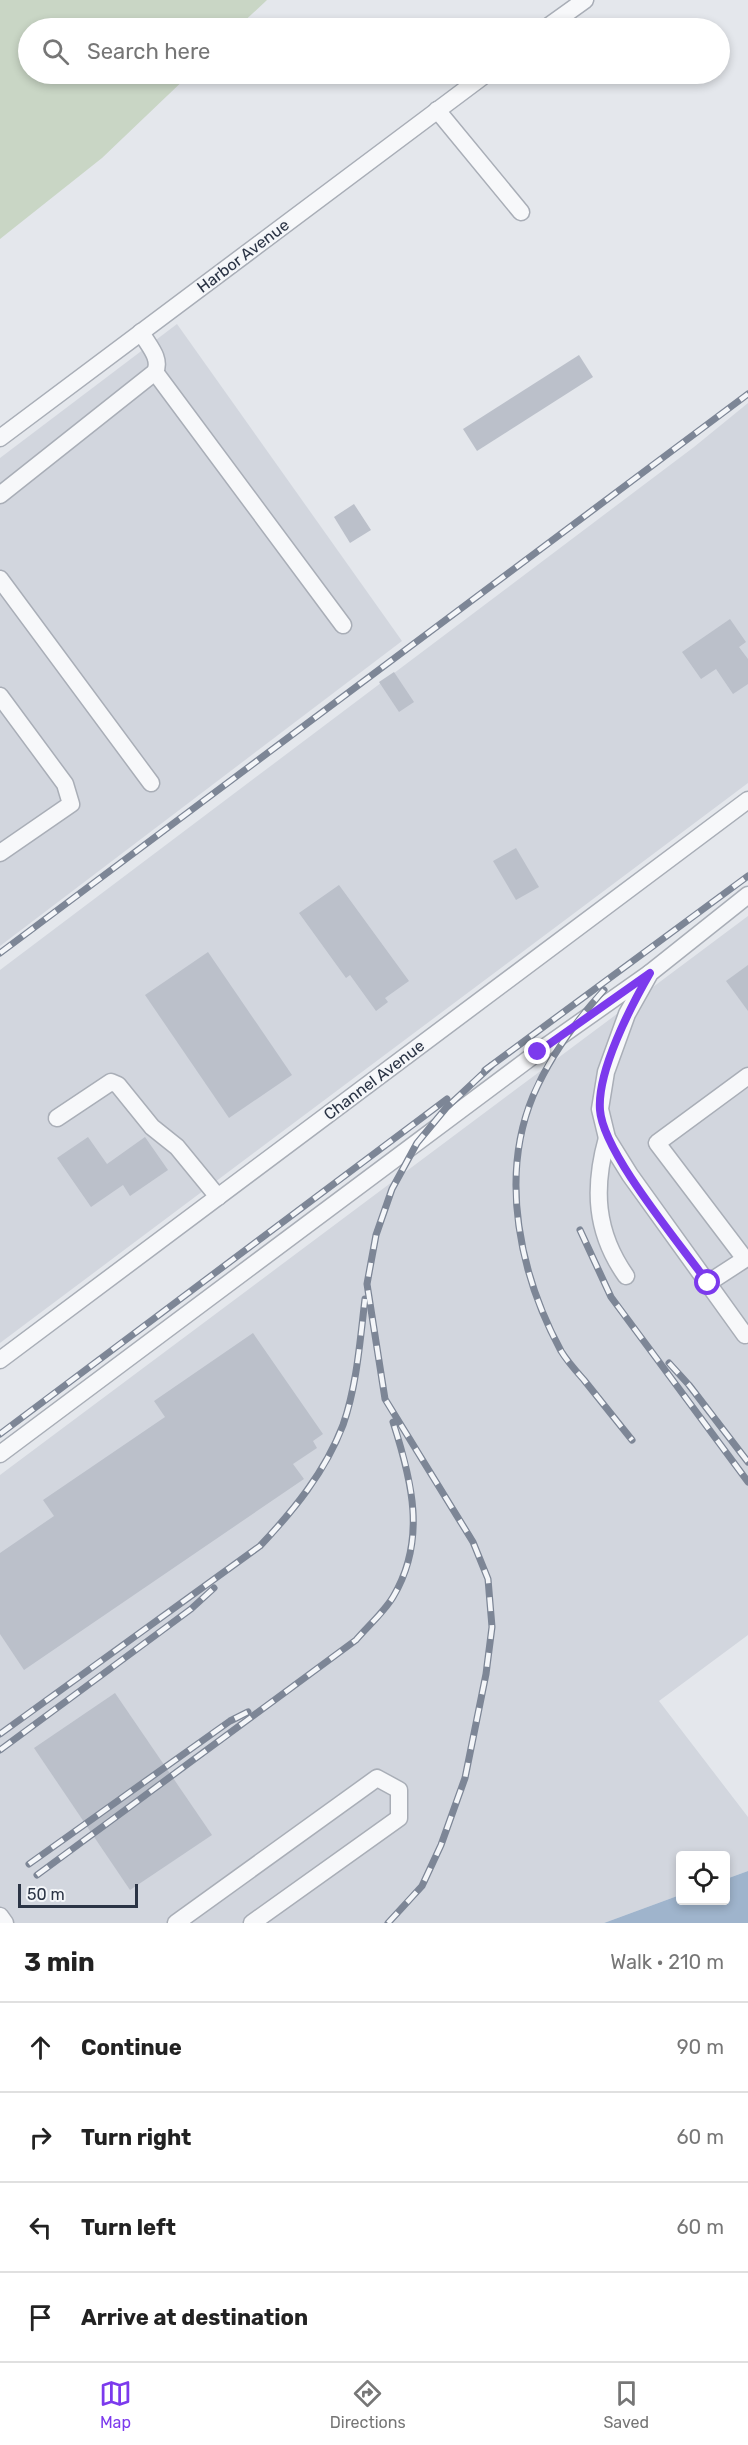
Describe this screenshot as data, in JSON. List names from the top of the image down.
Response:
{
  "streets": {
    "street": ["Harbor Avenue", "Channel Avenue"]
  },
  "scale_bar": "50 m",
  "page": {
    "search": "Search here",
    "scale": "50 m",
    "heading": ["3 min", "Walk · 210 m"],
    "list": [
      ["Continue", "90 m"],
      ["Turn right", "60 m"],
      ["Turn left", "60 m"],
      "Arrive at destination"
    ],
    "nav": ["Map", "Directions", "Saved"]
  }
}
